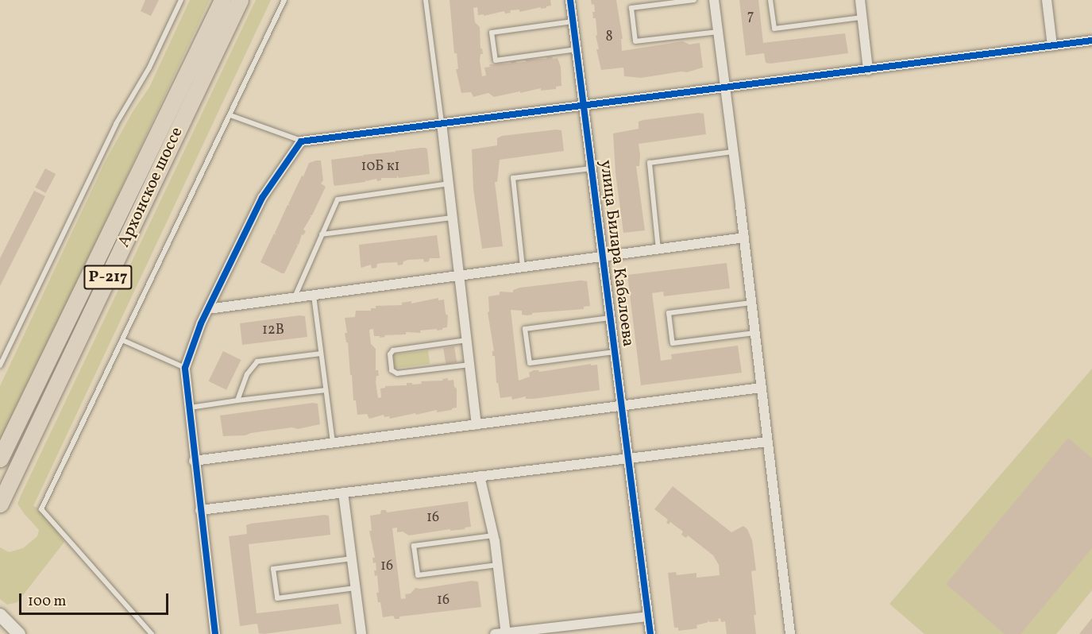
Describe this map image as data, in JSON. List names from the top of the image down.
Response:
{
  "streets": {
    "highway": ["Архонское шоссе", "Р-217"],
    "street": ["улица Билара Кабалоева"]
  },
  "house_numbers": [
    "7",
    "8",
    "10Б к1",
    "12В",
    "16",
    "16",
    "16"
  ],
  "scale_bar": "100 m"
}
